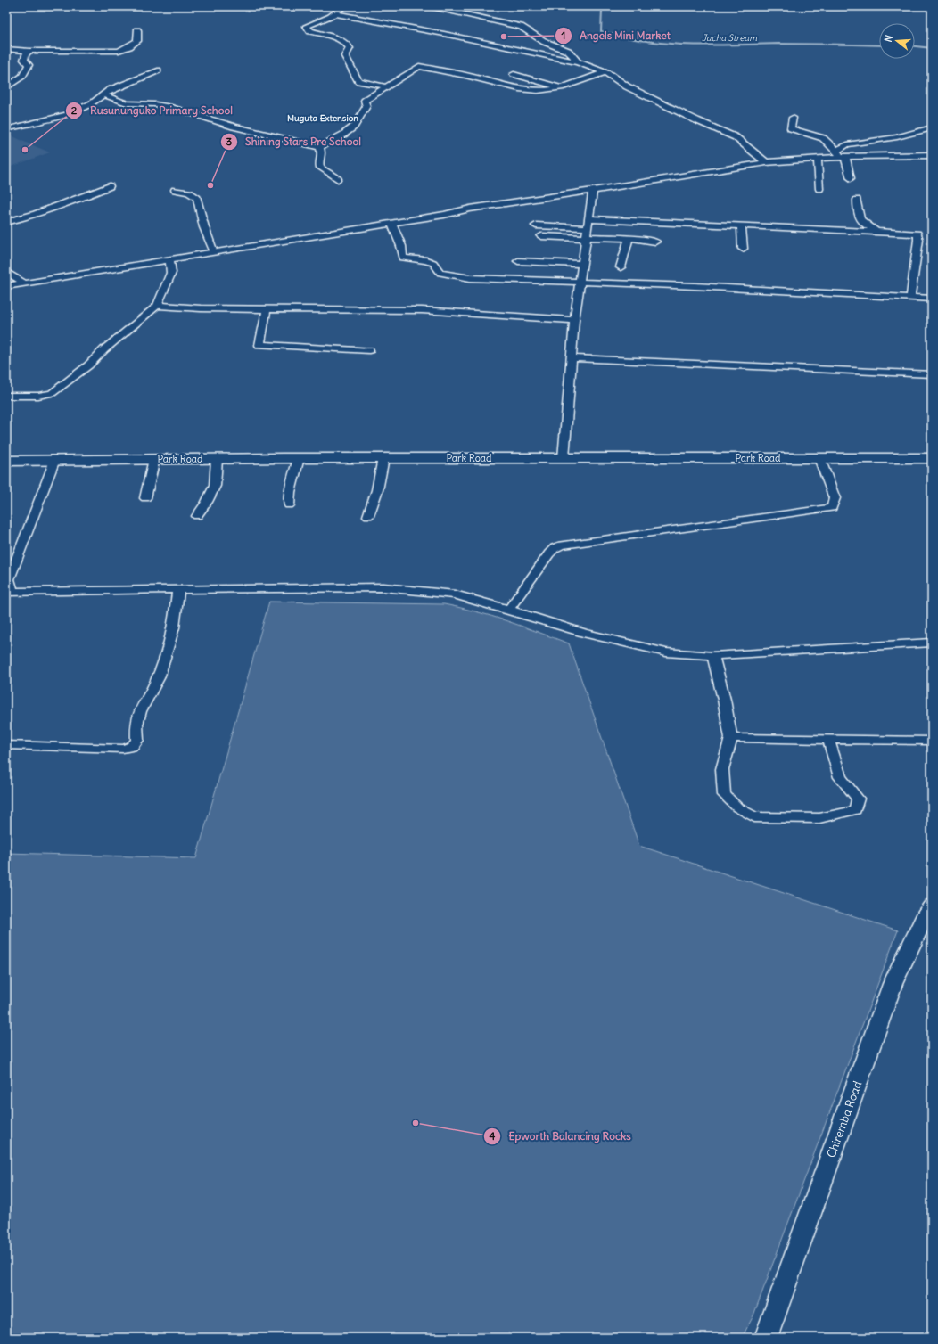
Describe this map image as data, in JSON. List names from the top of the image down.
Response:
{
  "streets": {
    "street": ["Park Road", "Chiremba Road"]
  },
  "districts": ["Muguta Extension"],
  "water": ["Jacha Stream"],
  "places": [
    "Angels Mini Market",
    "Rusununguko Primary School",
    "Shining Stars Pre School",
    "Epworth Balancing Rocks"
  ],
  "north": "left"
}
